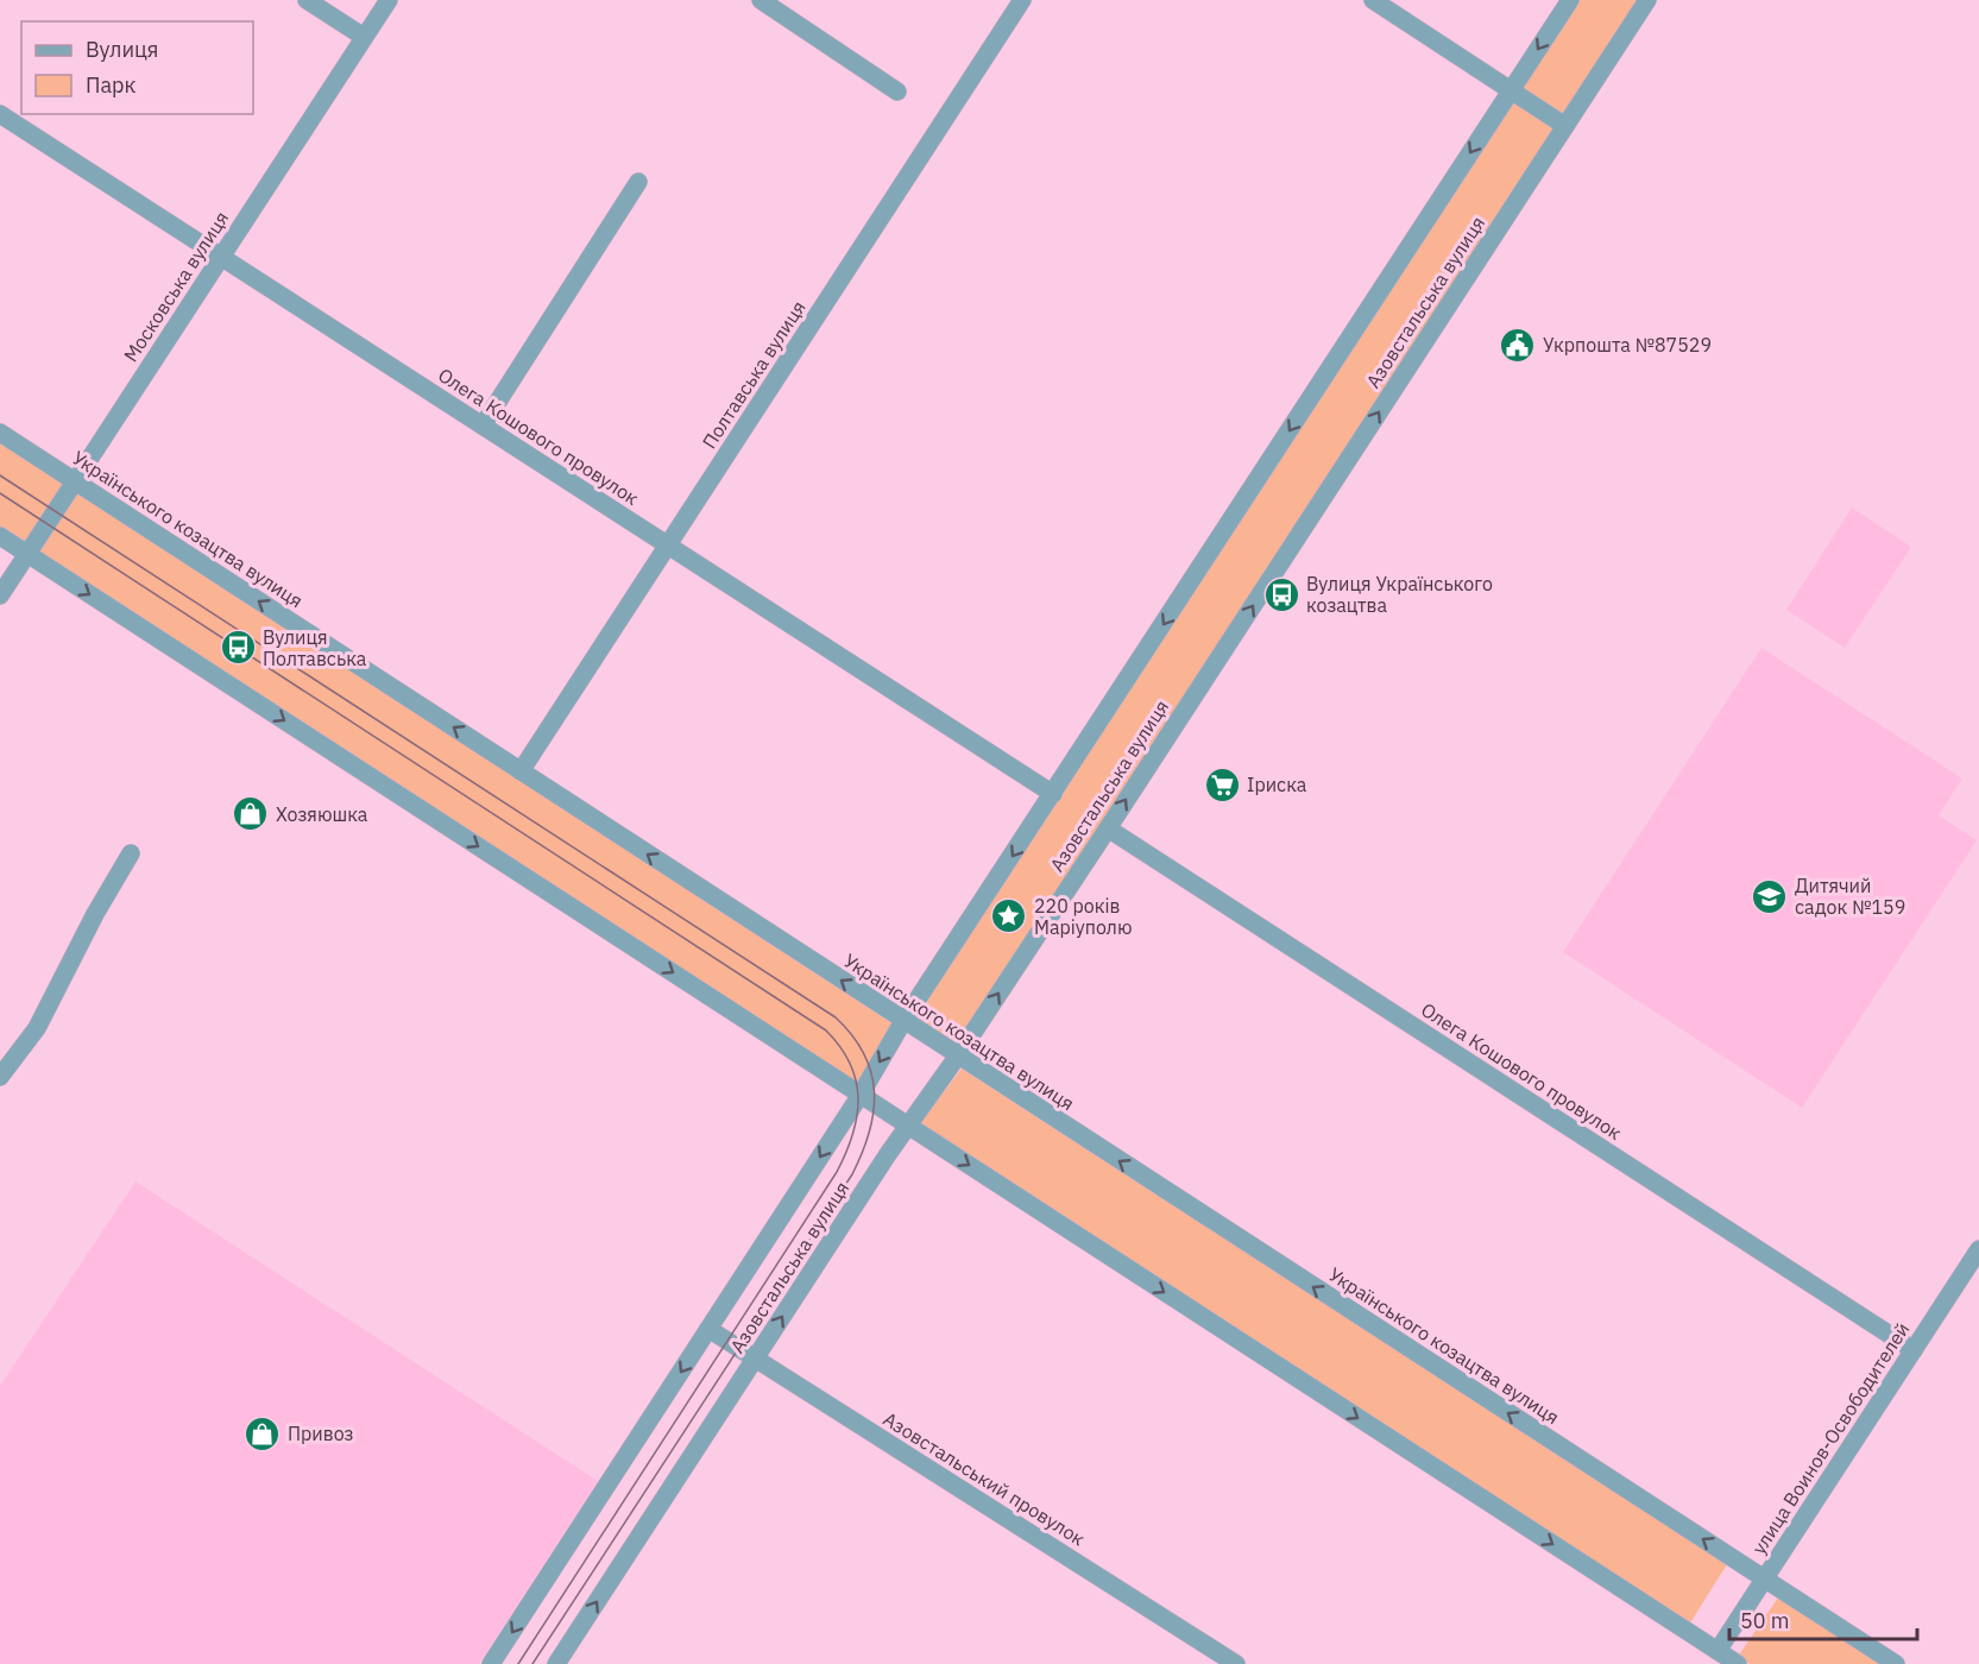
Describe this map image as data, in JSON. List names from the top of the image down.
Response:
{
  "streets": {
    "street": [
      "Московська вулиця",
      "Азовстальська вулиця",
      "Полтавська вулиця",
      "Олега Кошового провулок",
      "Українського козацтва вулиця",
      "улица Воинов-Освободителей",
      "Азовстальський провулок"
    ]
  },
  "crossings": [
    ["Московська вулиця", "Олега Кошового провулок"],
    ["Московська вулиця", "Українського козацтва вулиця"],
    ["Азовстальська вулиця", "Олега Кошового провулок"],
    ["Азовстальська вулиця", "Українського козацтва вулиця"],
    ["Азовстальська вулиця", "Азовстальський провулок"],
    ["Полтавська вулиця", "Олега Кошового провулок"],
    ["Полтавська вулиця", "Українського козацтва вулиця"],
    ["Олега Кошового провулок", "улица Воинов-Освободителей"],
    ["Українського козацтва вулиця", "улица Воинов-Освободителей"]
  ],
  "places": {
    "public building": ["Укрпошта №87529"],
    "bus stop": ["Вулиця Українського козацтва", "Вулиця Полтавська"],
    "supermarket": ["Іриска"],
    "shop": ["Хозяюшка", "Привоз"],
    "school or university": ["Дитячий садок №159"],
    "place": ["220 років Маріуполю"]
  },
  "legend": ["Вулиця", "Парк"],
  "scale_bar": "50 m"
}
